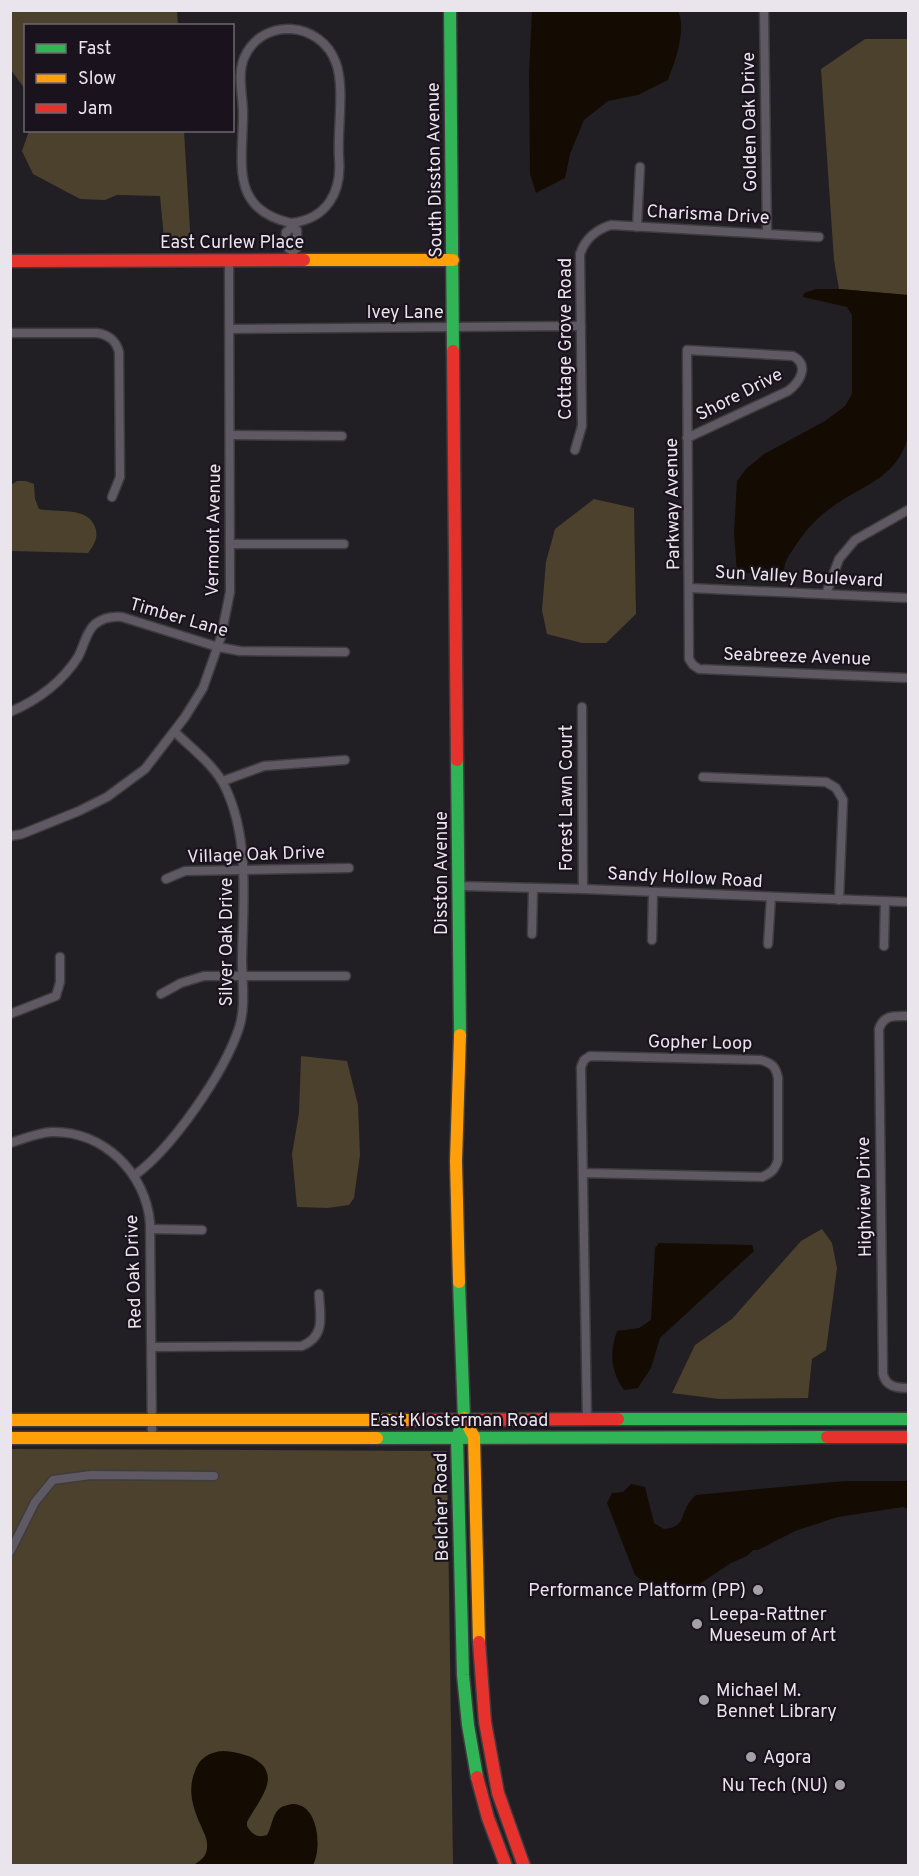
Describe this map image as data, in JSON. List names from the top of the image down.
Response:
{
  "streets": {
    "main road": [
      "South Disston Avenue",
      "East Curlew Place",
      "Disston Avenue",
      "East Klosterman Road",
      "Belcher Road"
    ],
    "street": [
      "Golden Oak Drive",
      "Charisma Drive",
      "Ivey Lane",
      "Cottage Grove Road",
      "Shore Drive",
      "Parkway Avenue",
      "Vermont Avenue",
      "Sun Valley Boulevard",
      "Timber Lane",
      "Seabreeze Avenue",
      "Forest Lawn Court",
      "Village Oak Drive",
      "Sandy Hollow Road",
      "Silver Oak Drive",
      "Gopher Loop",
      "Highview Drive",
      "Red Oak Drive"
    ]
  },
  "crossings": [
    ["Golden Oak Drive", "Charisma Drive"],
    ["South Disston Avenue", "East Curlew Place"],
    ["South Disston Avenue", "Ivey Lane"],
    ["South Disston Avenue", "Disston Avenue"],
    ["Charisma Drive", "Cottage Grove Road"],
    ["East Curlew Place", "Vermont Avenue"],
    ["Ivey Lane", "Cottage Grove Road"],
    ["Ivey Lane", "Vermont Avenue"],
    ["Ivey Lane", "Disston Avenue"],
    ["Shore Drive", "Parkway Avenue"],
    ["Parkway Avenue", "Sun Valley Boulevard"],
    ["Parkway Avenue", "Seabreeze Avenue"],
    ["Vermont Avenue", "Timber Lane"],
    ["Vermont Avenue", "Silver Oak Drive"],
    ["Forest Lawn Court", "Sandy Hollow Road"],
    ["Village Oak Drive", "Silver Oak Drive"],
    ["Disston Avenue", "Sandy Hollow Road"],
    ["Disston Avenue", "East Klosterman Road"],
    ["Disston Avenue", "Belcher Road"],
    ["Silver Oak Drive", "Red Oak Drive"],
    ["Gopher Loop", "East Klosterman Road"],
    ["Red Oak Drive", "East Klosterman Road"],
    ["East Klosterman Road", "Belcher Road"]
  ],
  "places": [
    "Performance Platform (PP)",
    "Leepa-Rattner Mueseum of Art",
    "Michael M. Bennet Library",
    "Agora",
    "Nu Tech (NU)"
  ],
  "legend": ["Fast", "Slow", "Jam"]
}
